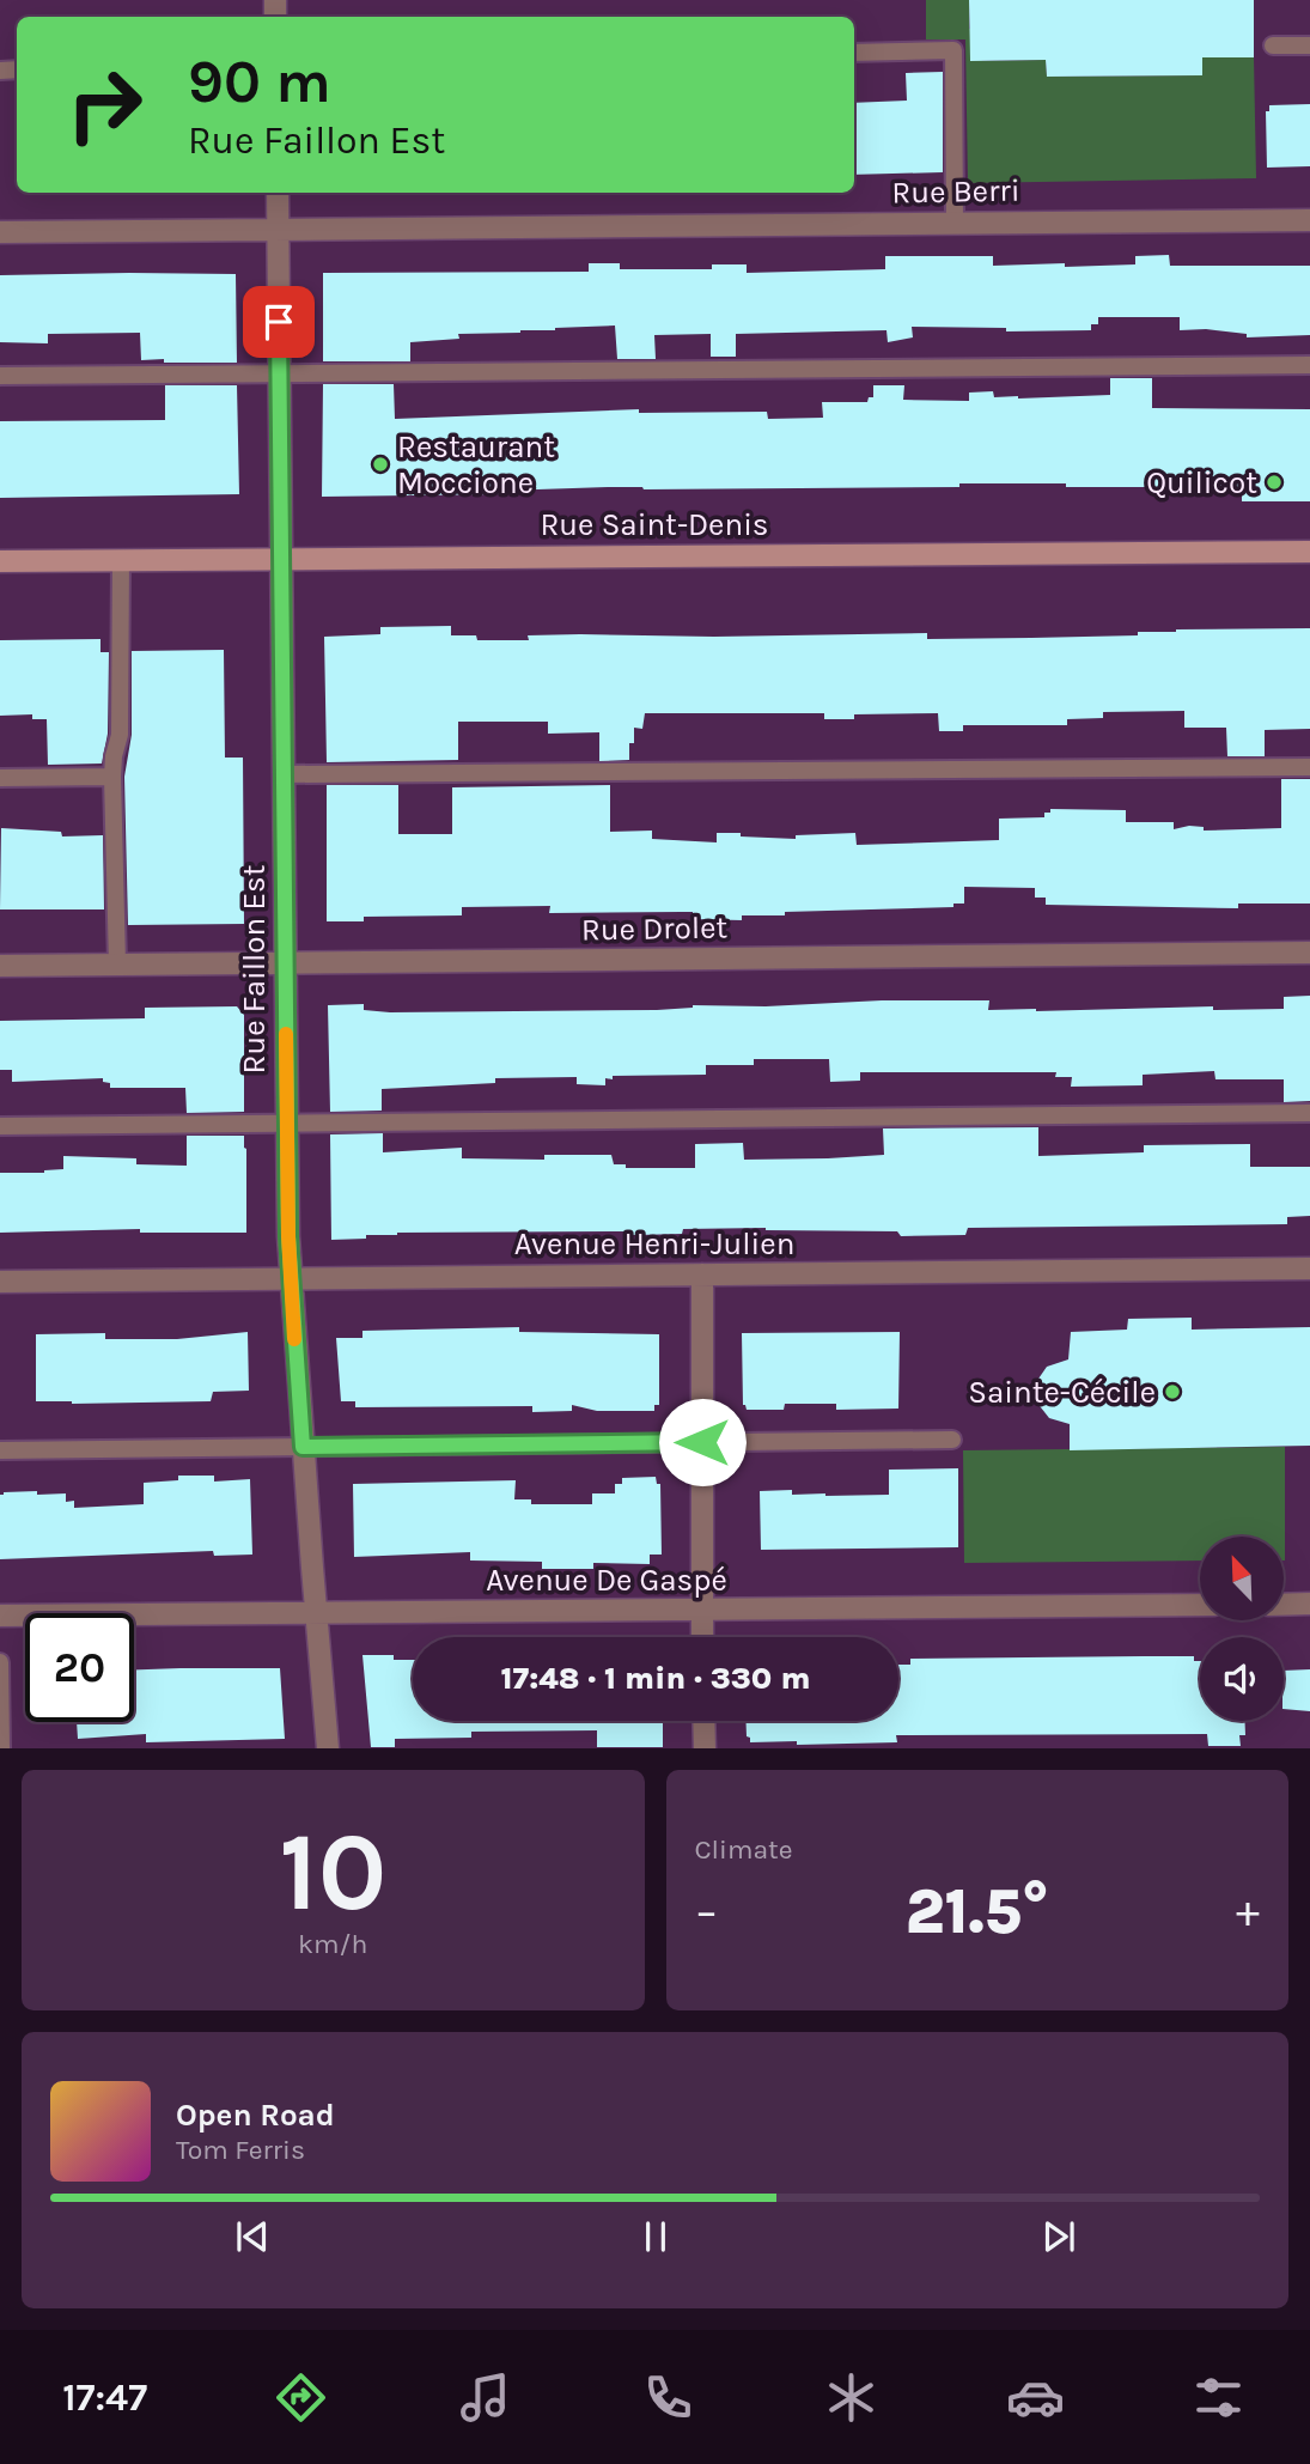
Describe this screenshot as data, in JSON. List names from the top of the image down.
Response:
{
  "streets": {
    "main road": ["Rue Saint-Denis"],
    "street": [
      "Rue Berri",
      "Rue Drolet",
      "Rue Faillon Est",
      "Avenue Henri-Julien",
      "Avenue De Gaspé"
    ]
  },
  "crossings": [
    ["Rue Berri", "Rue Faillon Est"],
    ["Rue Saint-Denis", "Rue Faillon Est"],
    ["Rue Drolet", "Rue Faillon Est"],
    ["Rue Faillon Est", "Avenue Henri-Julien"],
    ["Rue Faillon Est", "Avenue De Gaspé"]
  ],
  "places": ["Restaurant Moccione", "Quilicot", "Sainte-Cécile"],
  "north": "top left",
  "page": {
    "turn": ["90 m", "Rue Faillon Est"],
    "limit": "20",
    "trip": "17:48 · 1 min · 330 m",
    "tile": [
      ["10", "km/h"],
      "Climate"
    ],
    "heat": ["−", "21.5°", "+"],
    "song": ["Open Road", "Tom Ferris"],
    "tabs": "17:47"
  }
}
